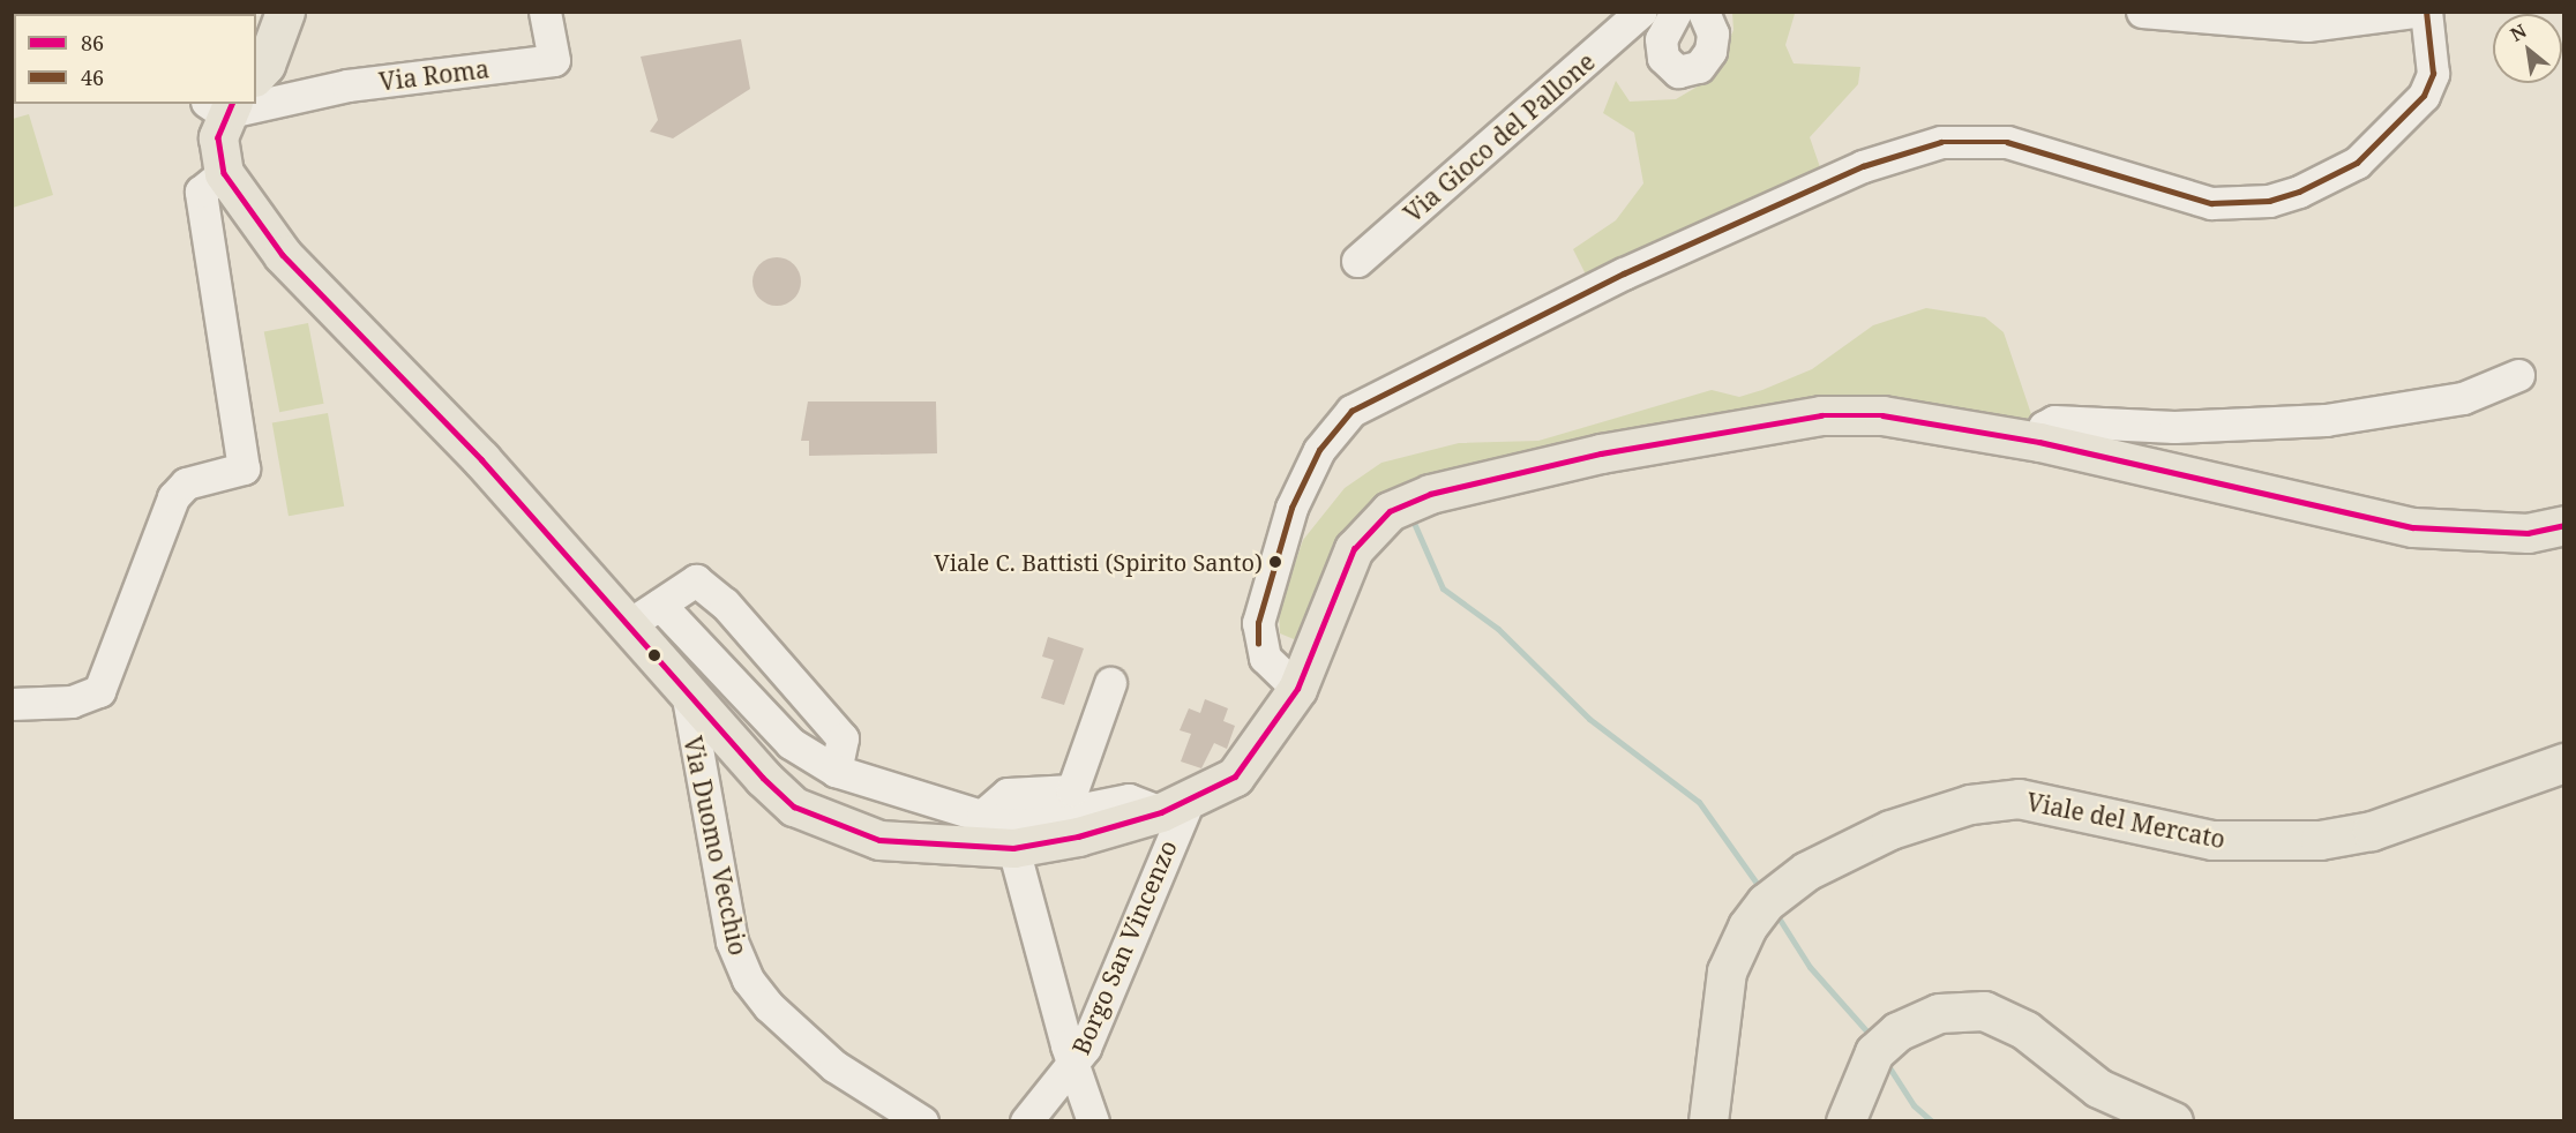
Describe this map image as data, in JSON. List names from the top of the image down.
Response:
{
  "streets": {
    "main road": ["Viale del Mercato"],
    "street": [
      "Via Roma",
      "Via Gioco del Pallone",
      "Via Duomo Vecchio",
      "Borgo San Vincenzo"
    ]
  },
  "places": ["Viale C. Battisti (Spirito Santo)"],
  "lines": ["transit line 46", "transit line 86"],
  "legend": ["86", "46"],
  "north": "top left"
}
